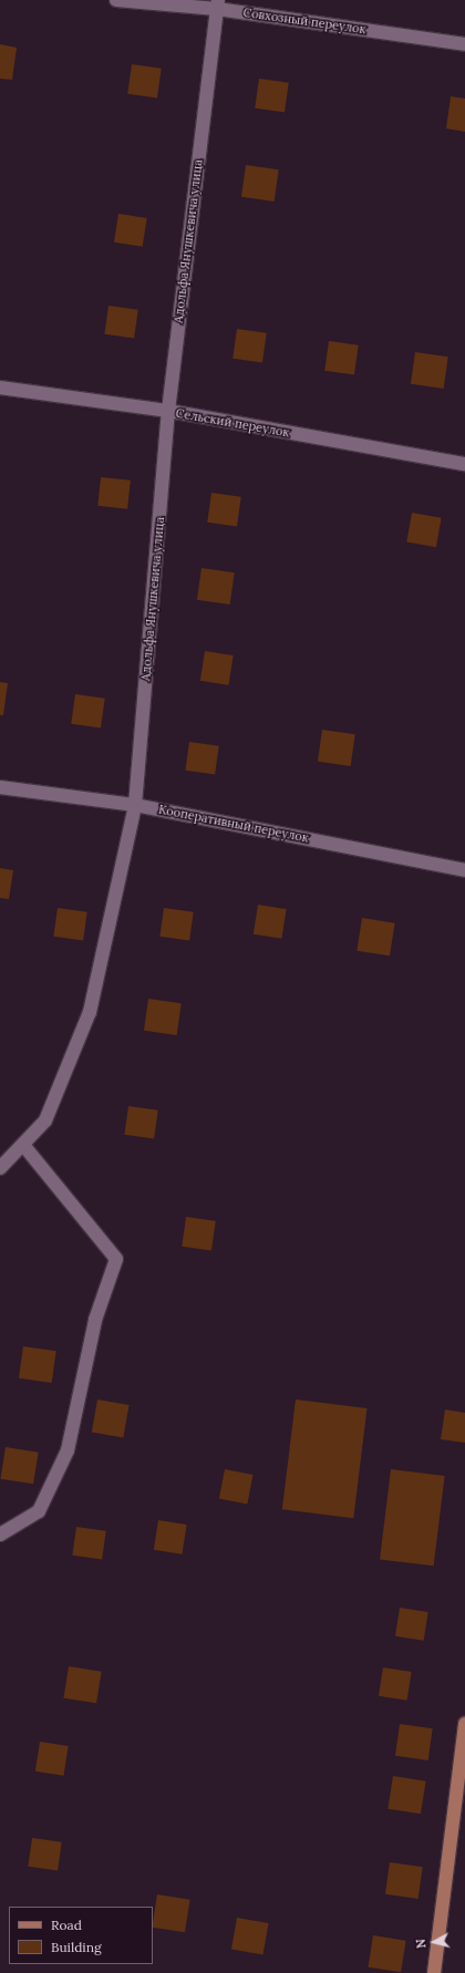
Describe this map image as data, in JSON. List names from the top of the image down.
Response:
{
  "streets": {
    "lane": [
      "Совхозный переулок",
      "Адольфа Янушкевича улица",
      "Сельский переулок",
      "Кооперативный переулок"
    ]
  },
  "crossings": [
    ["Совхозный переулок", "Адольфа Янушкевича улица"],
    ["Адольфа Янушкевича улица", "Сельский переулок"],
    ["Адольфа Янушкевича улица", "Кооперативный переулок"]
  ],
  "legend": ["Road", "Building"],
  "north": "left"
}
